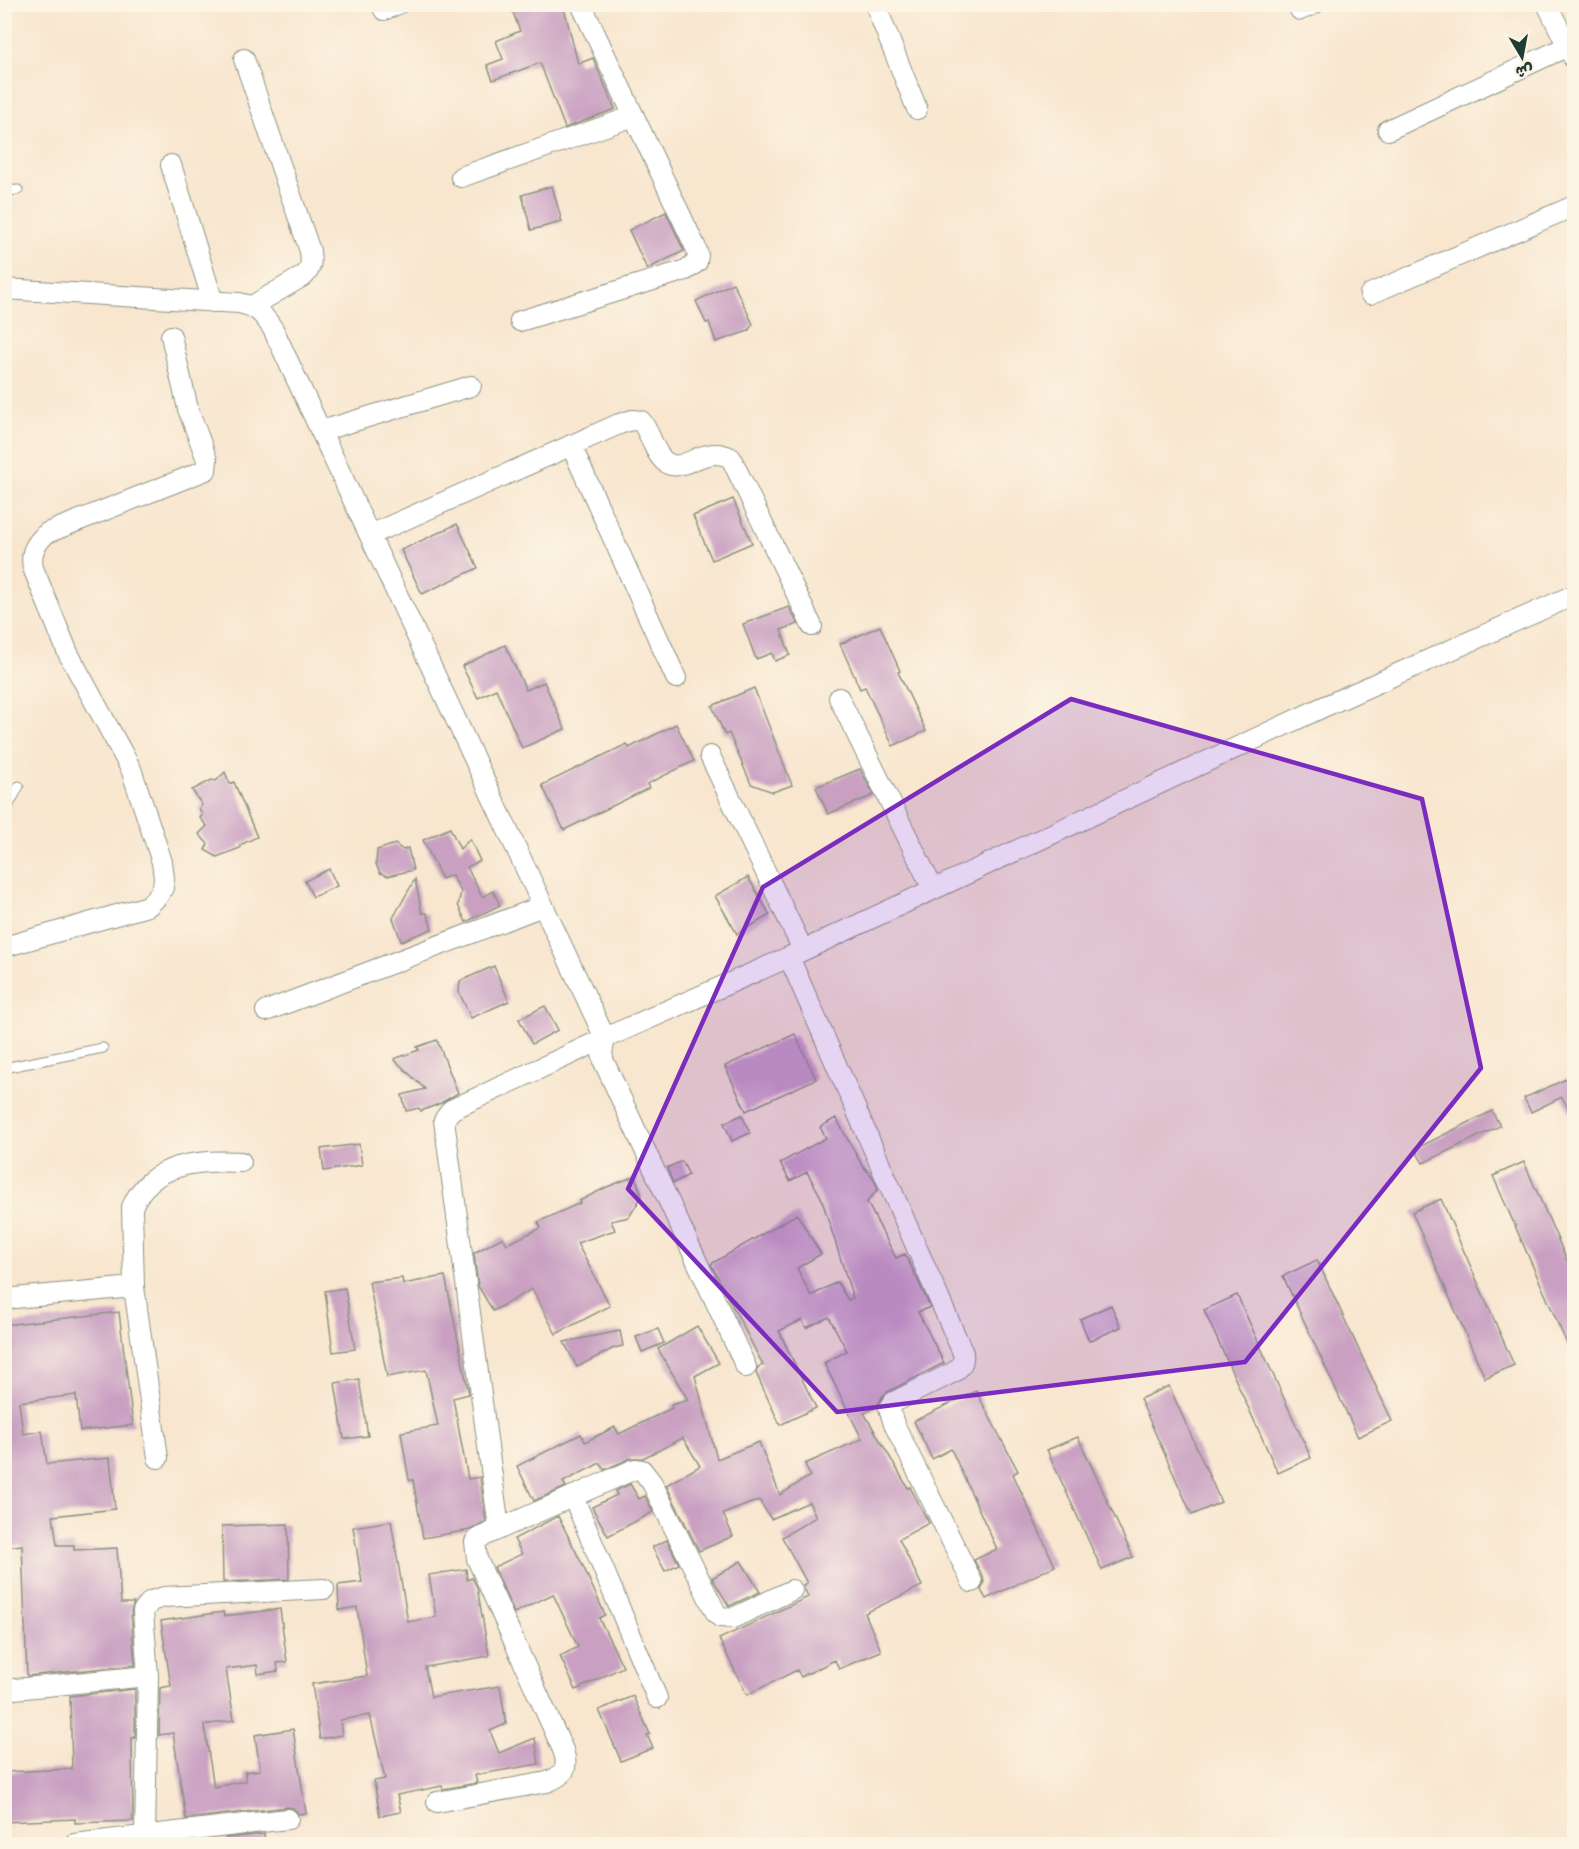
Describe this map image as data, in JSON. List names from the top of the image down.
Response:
{
  "north": "bottom"
}
